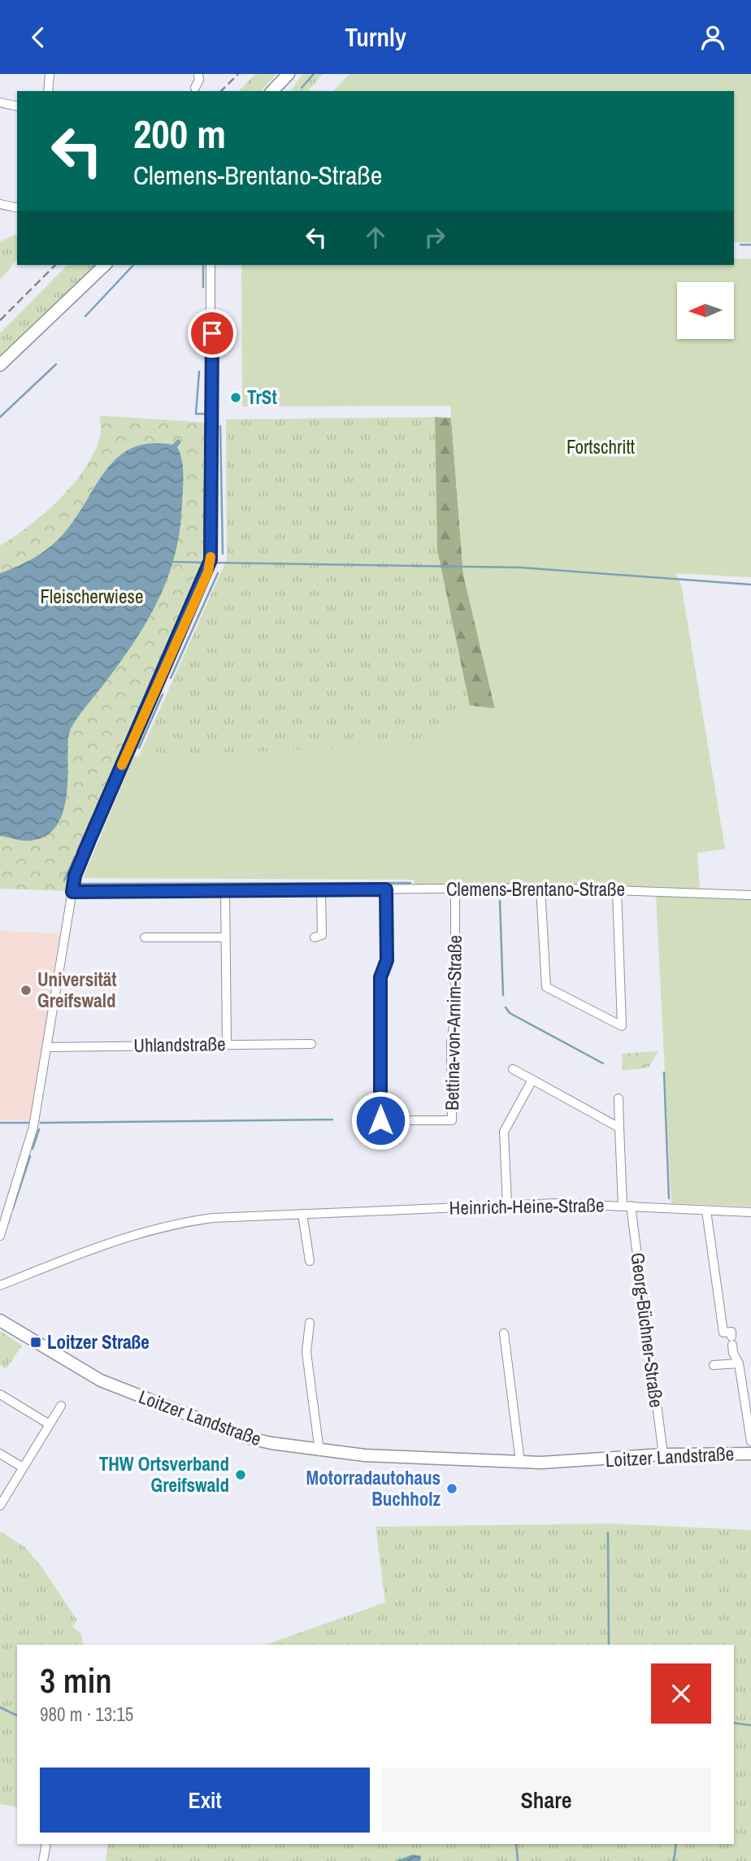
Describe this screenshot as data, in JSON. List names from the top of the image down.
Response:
{
  "streets": {
    "main road": ["Loitzer Landstraße"],
    "street": [
      "Clemens-Brentano-Straße",
      "Bettina-von-Arnim-Straße",
      "Uhlandstraße",
      "Heinrich-Heine-Straße",
      "Georg-Büchner-Straße"
    ]
  },
  "crossings": [
    ["Clemens-Brentano-Straße", "Bettina-von-Arnim-Straße"],
    ["Heinrich-Heine-Straße", "Georg-Büchner-Straße"],
    ["Georg-Büchner-Straße", "Loitzer Landstraße"]
  ],
  "parks": ["Fortschritt", "Fleischerwiese"],
  "places": {
    "other": [
      "TrSt",
      "Universität Greifswald",
      "THW Ortsverband Greifswald",
      "Motorradautohaus Buchholz"
    ],
    "transit": ["Loitzer Straße"]
  },
  "north": "left",
  "page": {
    "header": "Turnly",
    "turn": ["200 m", "Clemens-Brentano-Straße"],
    "heading": ["3 min", "980 m · 13:15"],
    "buttons": ["Exit", "Share"]
  }
}
